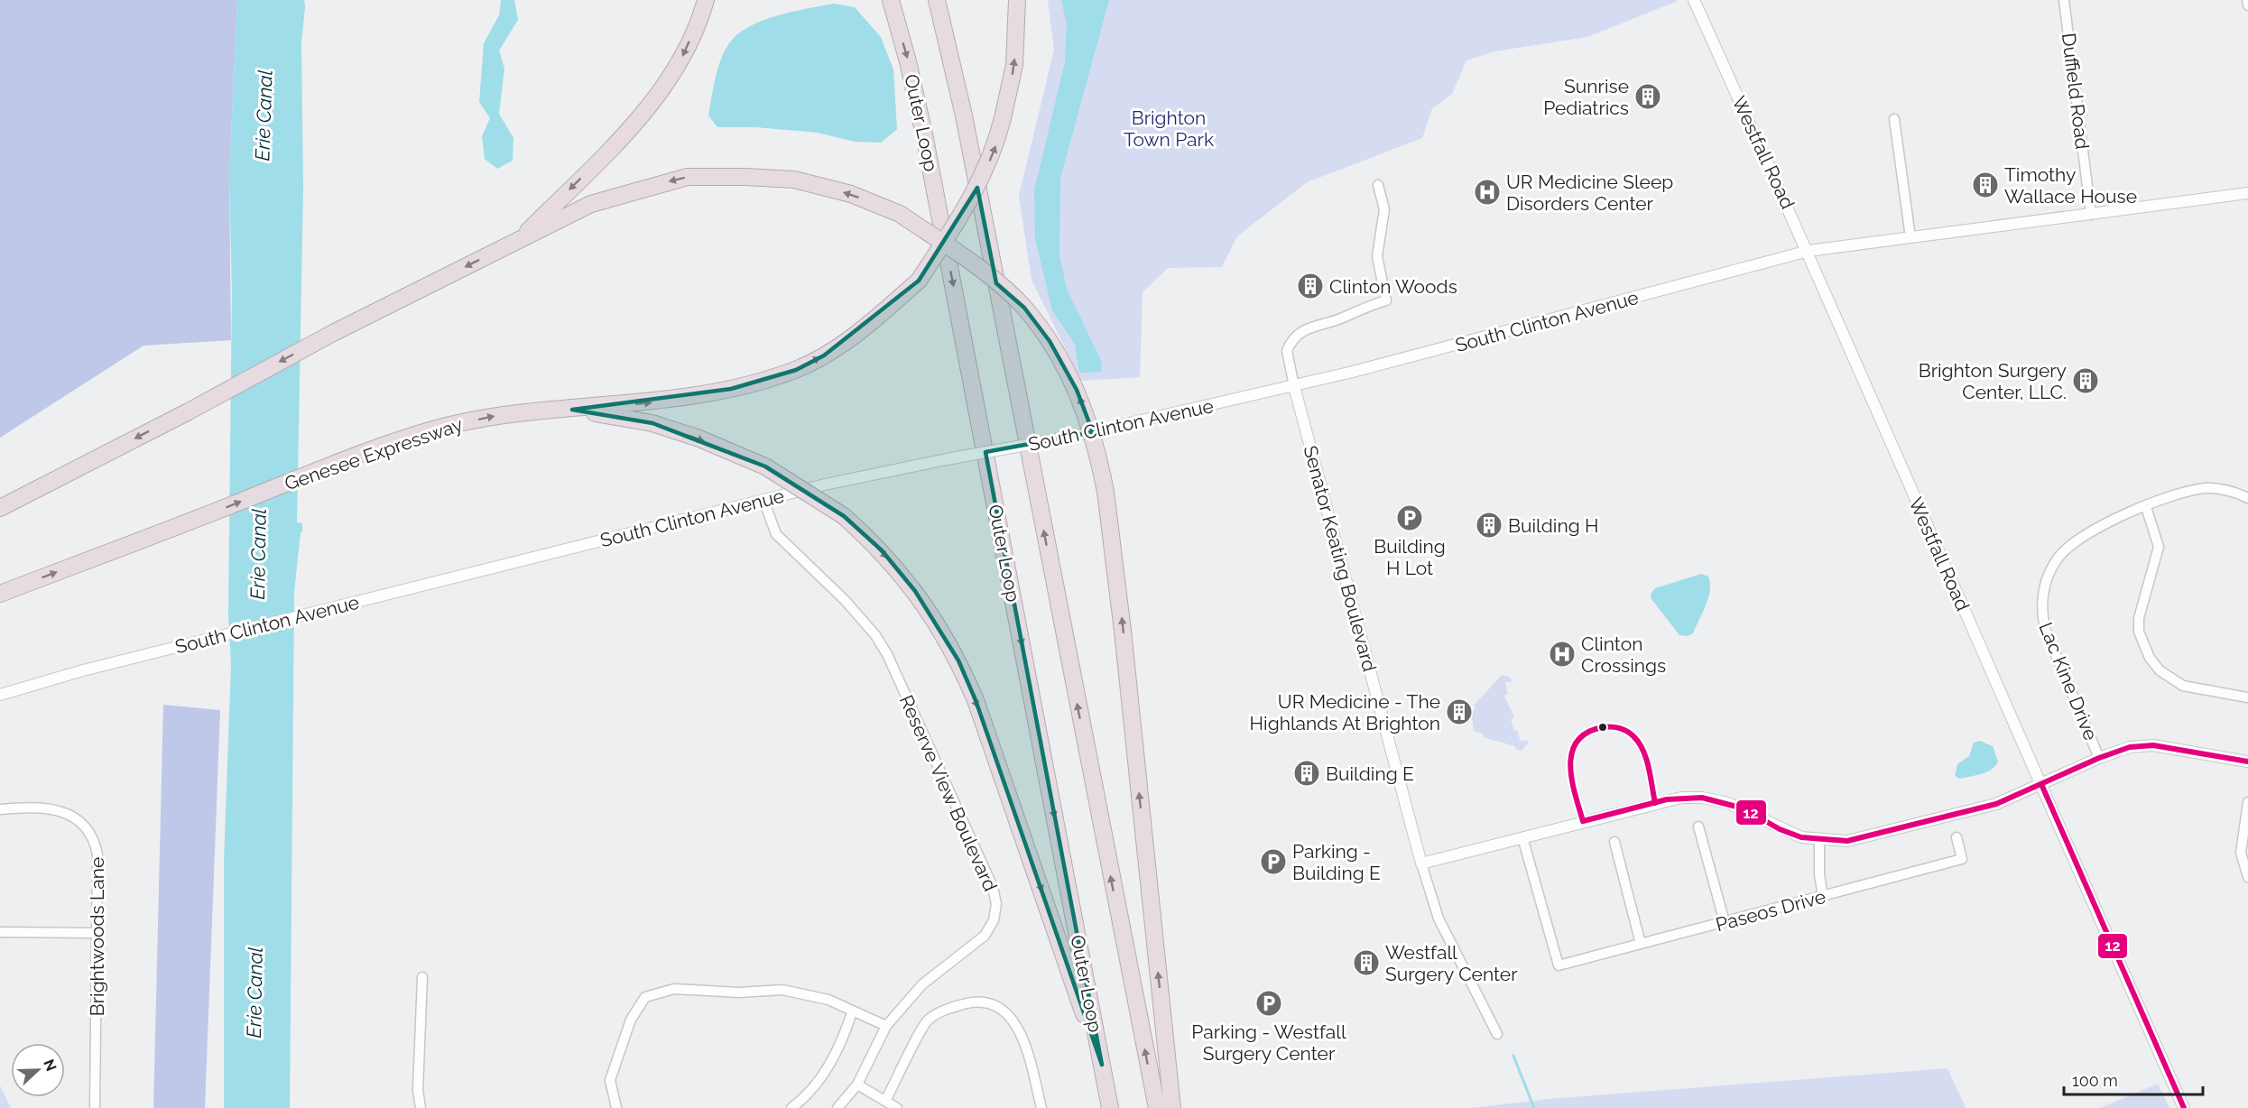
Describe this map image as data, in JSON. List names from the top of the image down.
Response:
{
  "streets": {
    "highway": ["Outer Loop", "Genesee Expressway"],
    "street": [
      "Duffield Road",
      "Westfall Road",
      "South Clinton Avenue",
      "Senator Keating Boulevard",
      "Lac Kine Drive",
      "Reserve View Boulevard",
      "Paseos Drive",
      "Brightwoods Lane"
    ]
  },
  "crossings": [
    ["Duffield Road", "South Clinton Avenue"],
    ["Westfall Road", "South Clinton Avenue"],
    ["South Clinton Avenue", "Senator Keating Boulevard"],
    ["South Clinton Avenue", "Reserve View Boulevard"]
  ],
  "water": ["Erie Canal"],
  "parks": ["Brighton Town Park"],
  "places": {
    "building": [
      "Sunrise Pediatrics",
      "Timothy Wallace House",
      "Clinton Woods",
      "Brighton Surgery Center, LLC.",
      "Building H",
      "UR Medicine - The Highlands At Brighton",
      "Building E",
      "Westfall Surgery Center"
    ],
    "hospital": ["UR Medicine Sleep Disorders Center", "Clinton Crossings"],
    "parking": ["Building H Lot", "Parking - Building E", "Parking - Westfall Surgery Center"]
  },
  "lines": ["transit line 12"],
  "scale_bar": "100 m",
  "north": "right"
}
